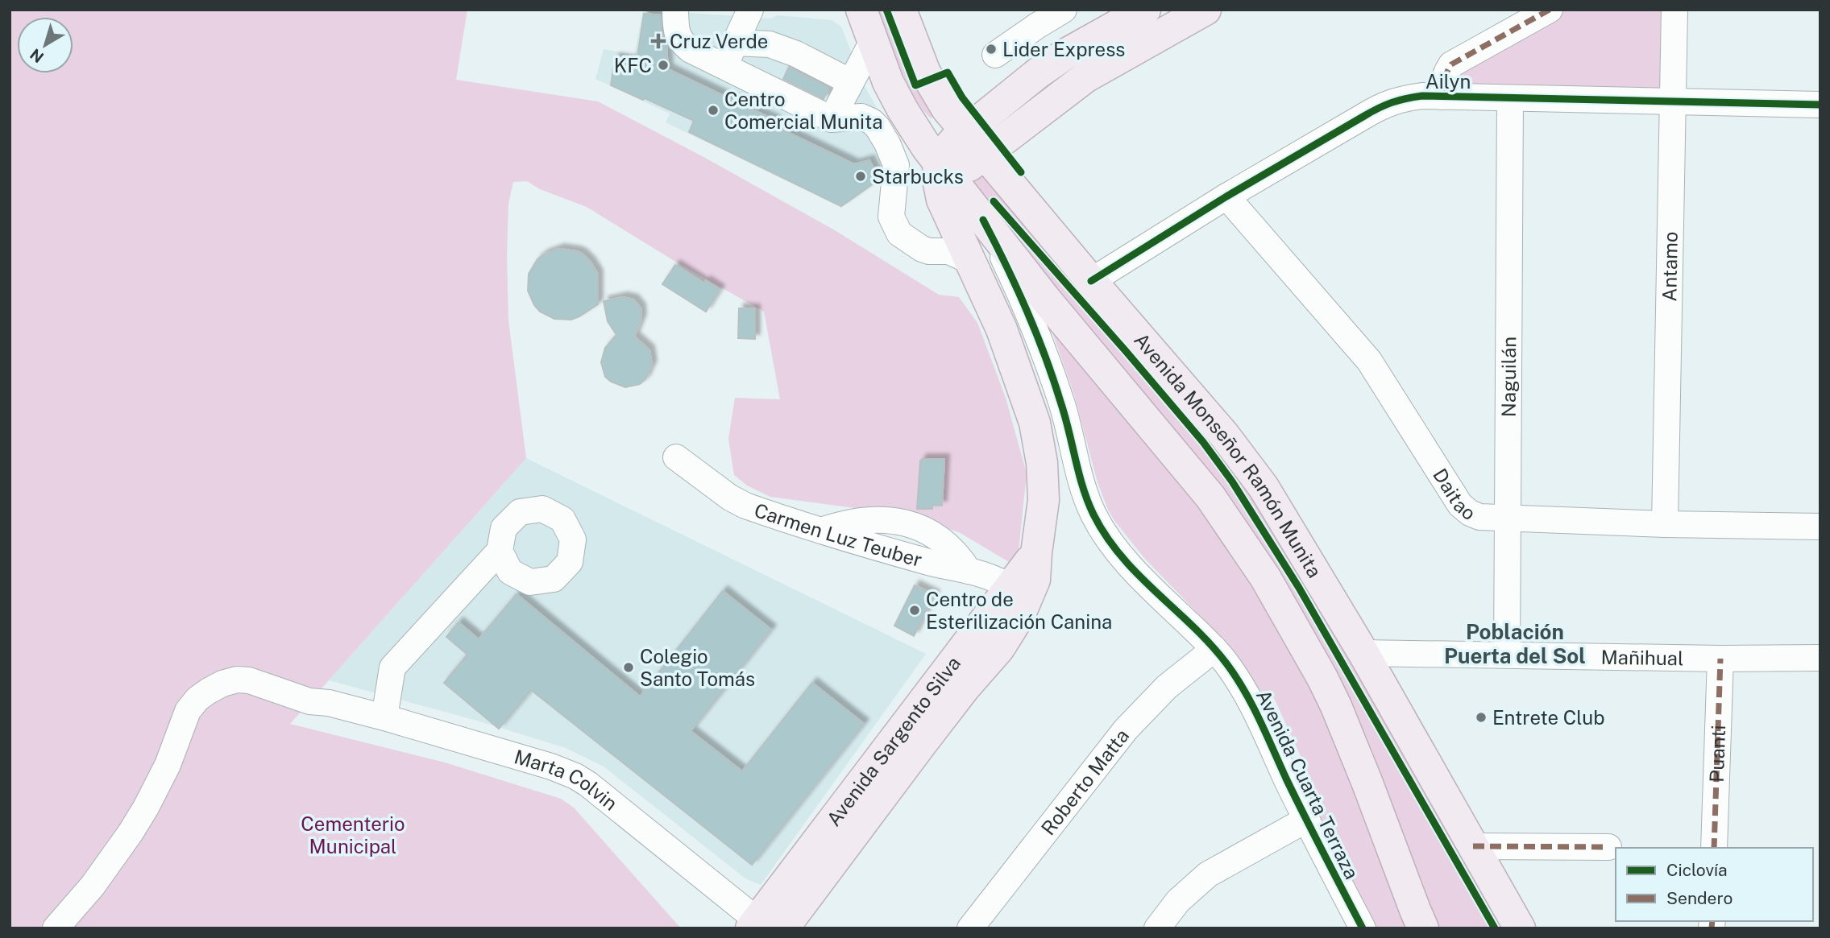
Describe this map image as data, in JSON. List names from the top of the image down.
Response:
{
  "streets": {
    "main road": ["Avenida Monseñor Ramón Munita", "Avenida Sargento Silva"],
    "street": [
      "Ailyn",
      "Antamo",
      "Naguilán",
      "Daitao",
      "Carmen Luz Teuber",
      "Mañihual",
      "Puanti",
      "Roberto Matta",
      "Marta Colvin",
      "Avenida Cuarta Terraza"
    ]
  },
  "crossings": [
    ["Ailyn", "Antamo"],
    ["Ailyn", "Naguilán"],
    ["Ailyn", "Avenida Monseñor Ramón Munita"],
    ["Ailyn", "Daitao"],
    ["Antamo", "Daitao"],
    ["Naguilán", "Daitao"],
    ["Naguilán", "Mañihual"],
    ["Avenida Monseñor Ramón Munita", "Mañihual"],
    ["Avenida Monseñor Ramón Munita", "Avenida Sargento Silva"],
    ["Avenida Monseñor Ramón Munita", "Avenida Cuarta Terraza"],
    ["Carmen Luz Teuber", "Avenida Sargento Silva"],
    ["Mañihual", "Puanti"],
    ["Avenida Sargento Silva", "Marta Colvin"],
    ["Avenida Sargento Silva", "Avenida Cuarta Terraza"],
    ["Roberto Matta", "Avenida Cuarta Terraza"]
  ],
  "districts": ["Población Puerta del Sol"],
  "parks": ["Cementerio Municipal"],
  "places": {
    "health": ["Cruz Verde"],
    "other": [
      "Lider Express",
      "KFC",
      "Centro Comercial Munita",
      "Starbucks",
      "Centro de Esterilización Canina",
      "Colegio Santo Tomás",
      "Entrete Club"
    ]
  },
  "legend": ["Ciclovía", "Sendero"],
  "north": "bottom left"
}
